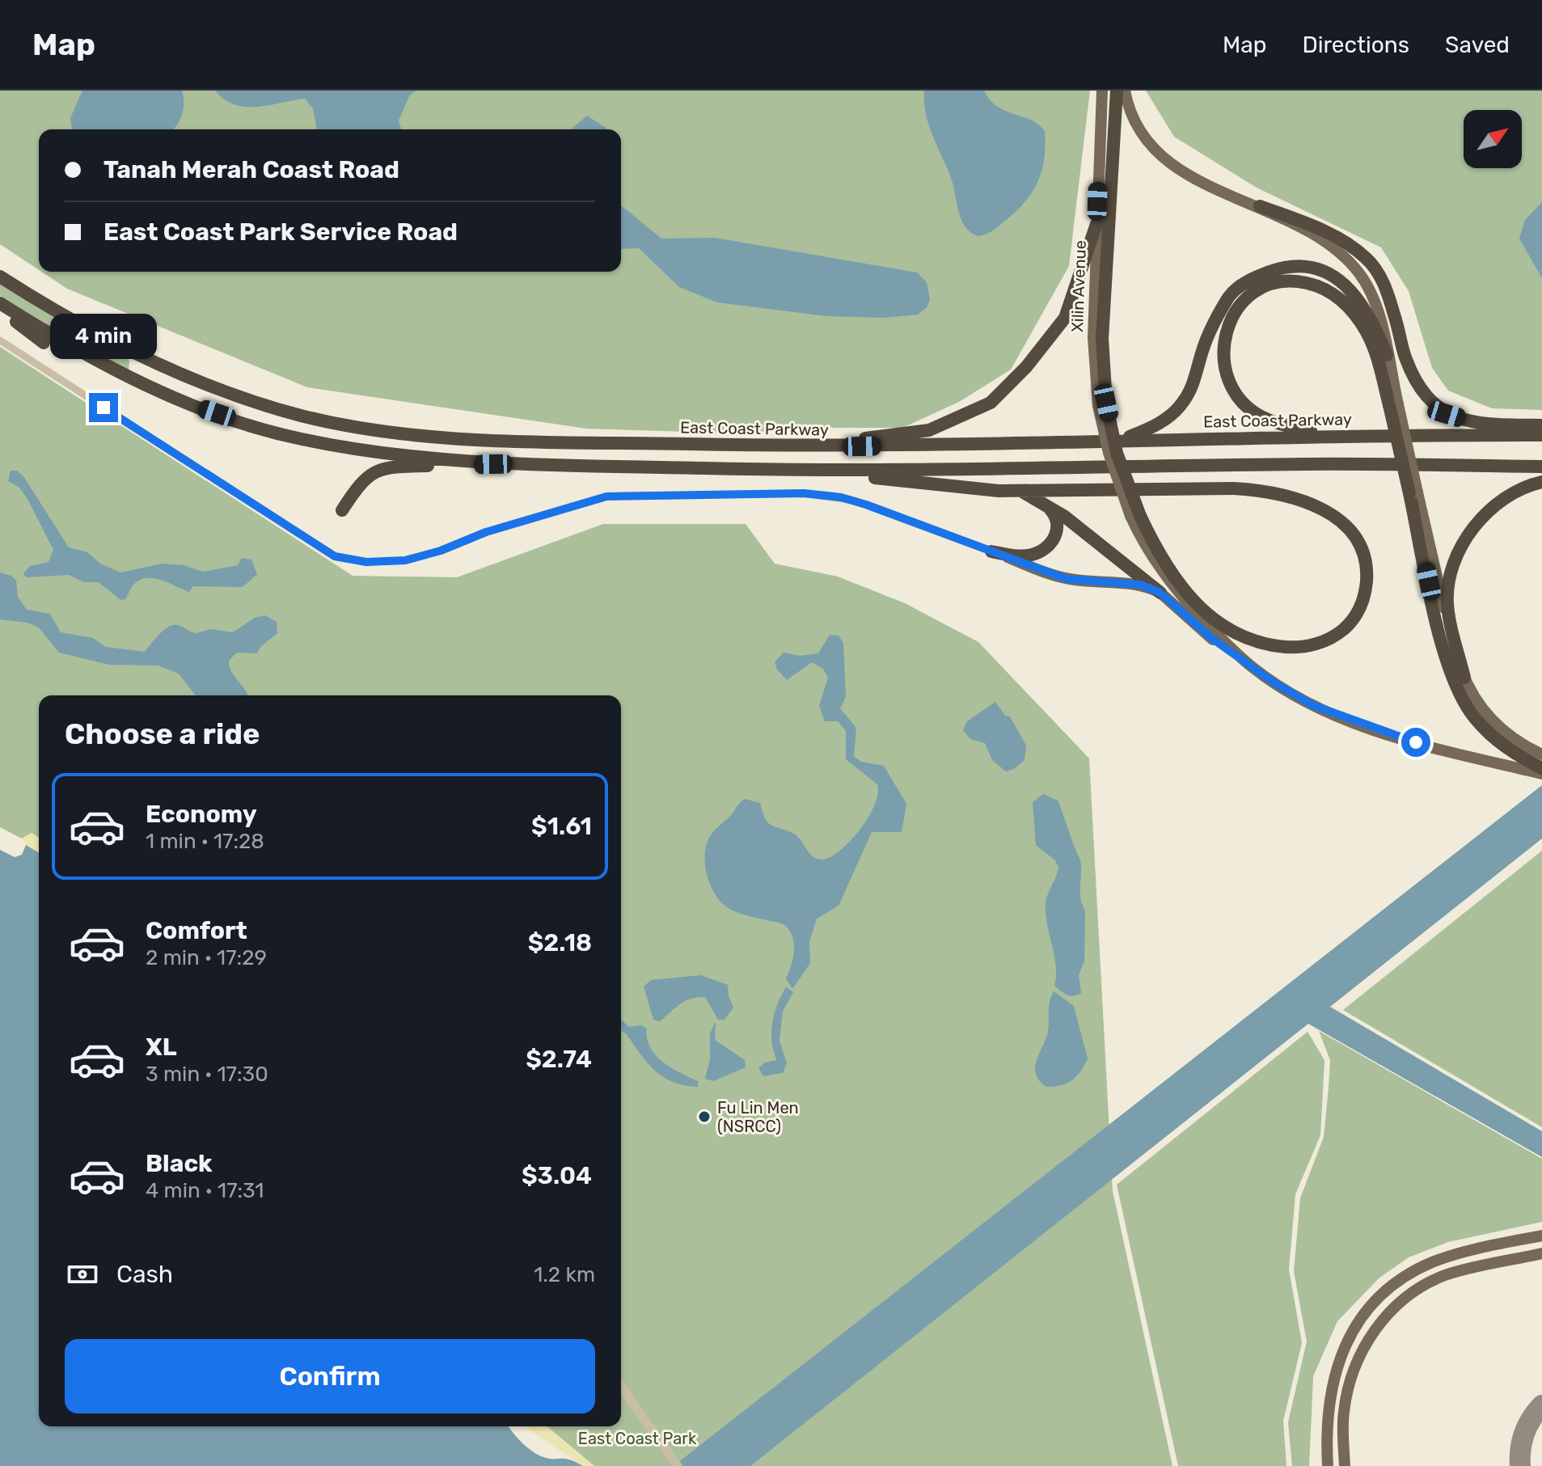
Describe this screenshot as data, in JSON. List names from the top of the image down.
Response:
{
  "streets": {
    "highway": ["East Coast Parkway"],
    "main road": ["Xilin Avenue"]
  },
  "parks": ["East Coast Park"],
  "places": ["Fu Lin Men (NSRCC)"],
  "north": "top right",
  "page": {
    "header": "Map",
    "nav": ["Map", "Directions", "Saved"],
    "banner": ["Tanah Merah Coast Road", "East Coast Park Service Road"],
    "bubble": "4 min",
    "heading": "Choose a ride",
    "list": [
      {
        "name": "Economy",
        "note": "1 min · 17:28",
        "value": "$1.61"
      },
      {
        "name": "Comfort",
        "note": "2 min · 17:29",
        "value": "$2.18"
      },
      {
        "name": "XL",
        "note": "3 min · 17:30",
        "value": "$2.74"
      },
      {
        "name": "Black",
        "note": "4 min · 17:31",
        "value": "$3.04"
      }
    ],
    "pay": ["Cash", "1.2 km"],
    "buttons": "Confirm"
  }
}
